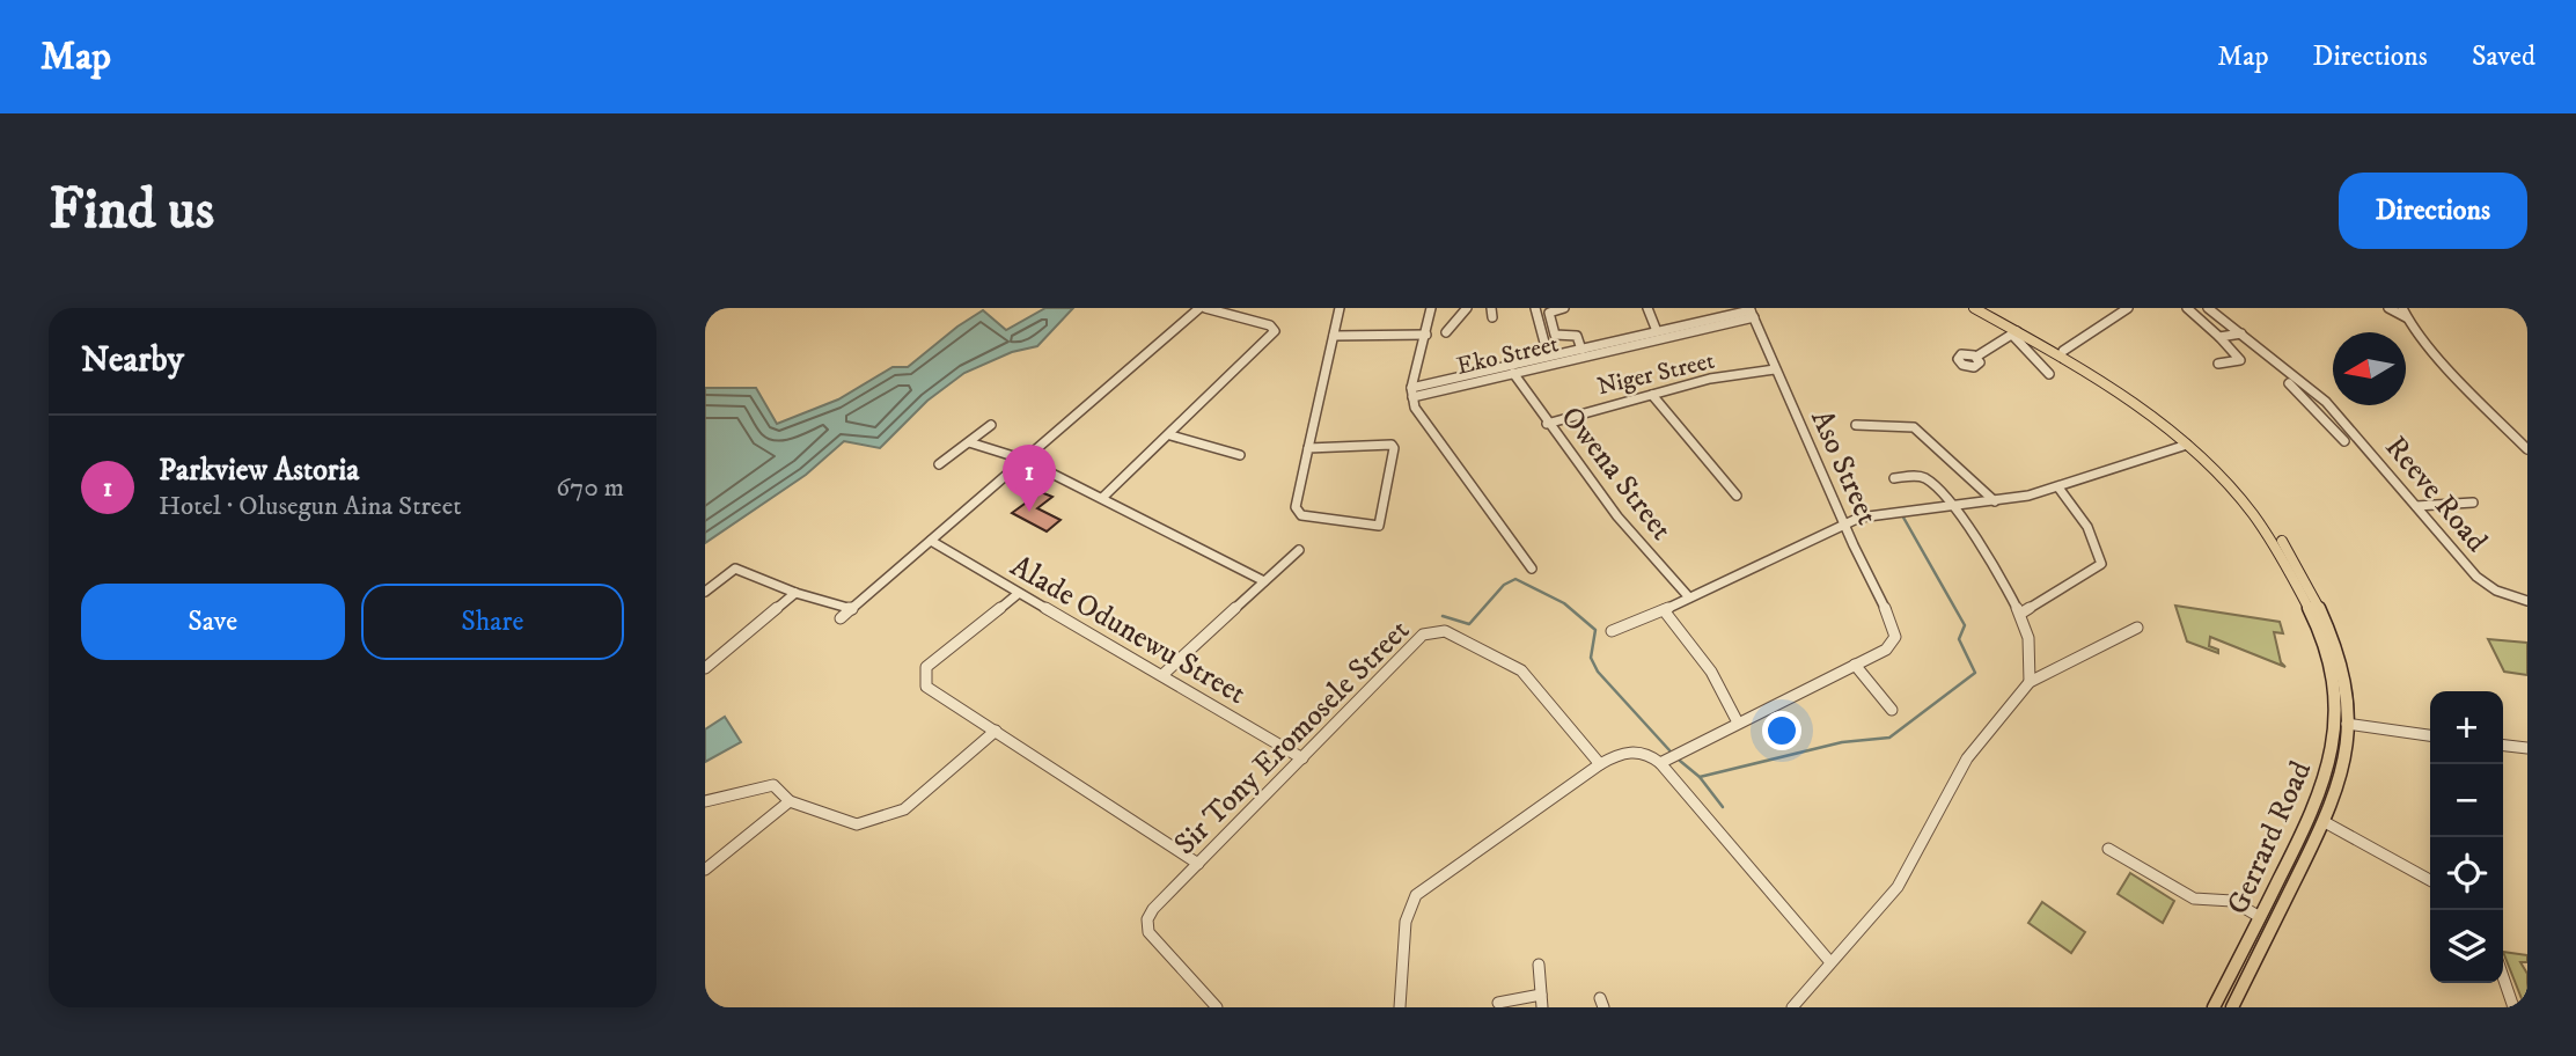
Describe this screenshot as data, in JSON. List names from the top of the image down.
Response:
{
  "streets": {
    "main road": ["Gerrard Road"],
    "street": [
      "Eko Street",
      "Niger Street",
      "Aso Street",
      "Owena Street",
      "Reeve Road",
      "Alade Odunewu Street",
      "Sir Tony Eromosele Street"
    ]
  },
  "crossings": [
    ["Eko Street", "Aso Street"],
    ["Eko Street", "Owena Street"],
    ["Niger Street", "Aso Street"],
    ["Niger Street", "Owena Street"],
    ["Alade Odunewu Street", "Sir Tony Eromosele Street"]
  ],
  "north": "left",
  "page": {
    "header": "Map",
    "nav": ["Map", "Directions", "Saved"],
    "buttons": [
      "Directions",
      ["Save", "Share"]
    ],
    "title": "Find us",
    "heading": "Nearby",
    "list": [
      {
        "mark": "1",
        "name": "Parkview Astoria",
        "note": "Hotel · Olusegun Aina Street",
        "value": "670 m"
      }
    ],
    "pins": "1",
    "map_buttons": ["+", "−"]
  }
}
